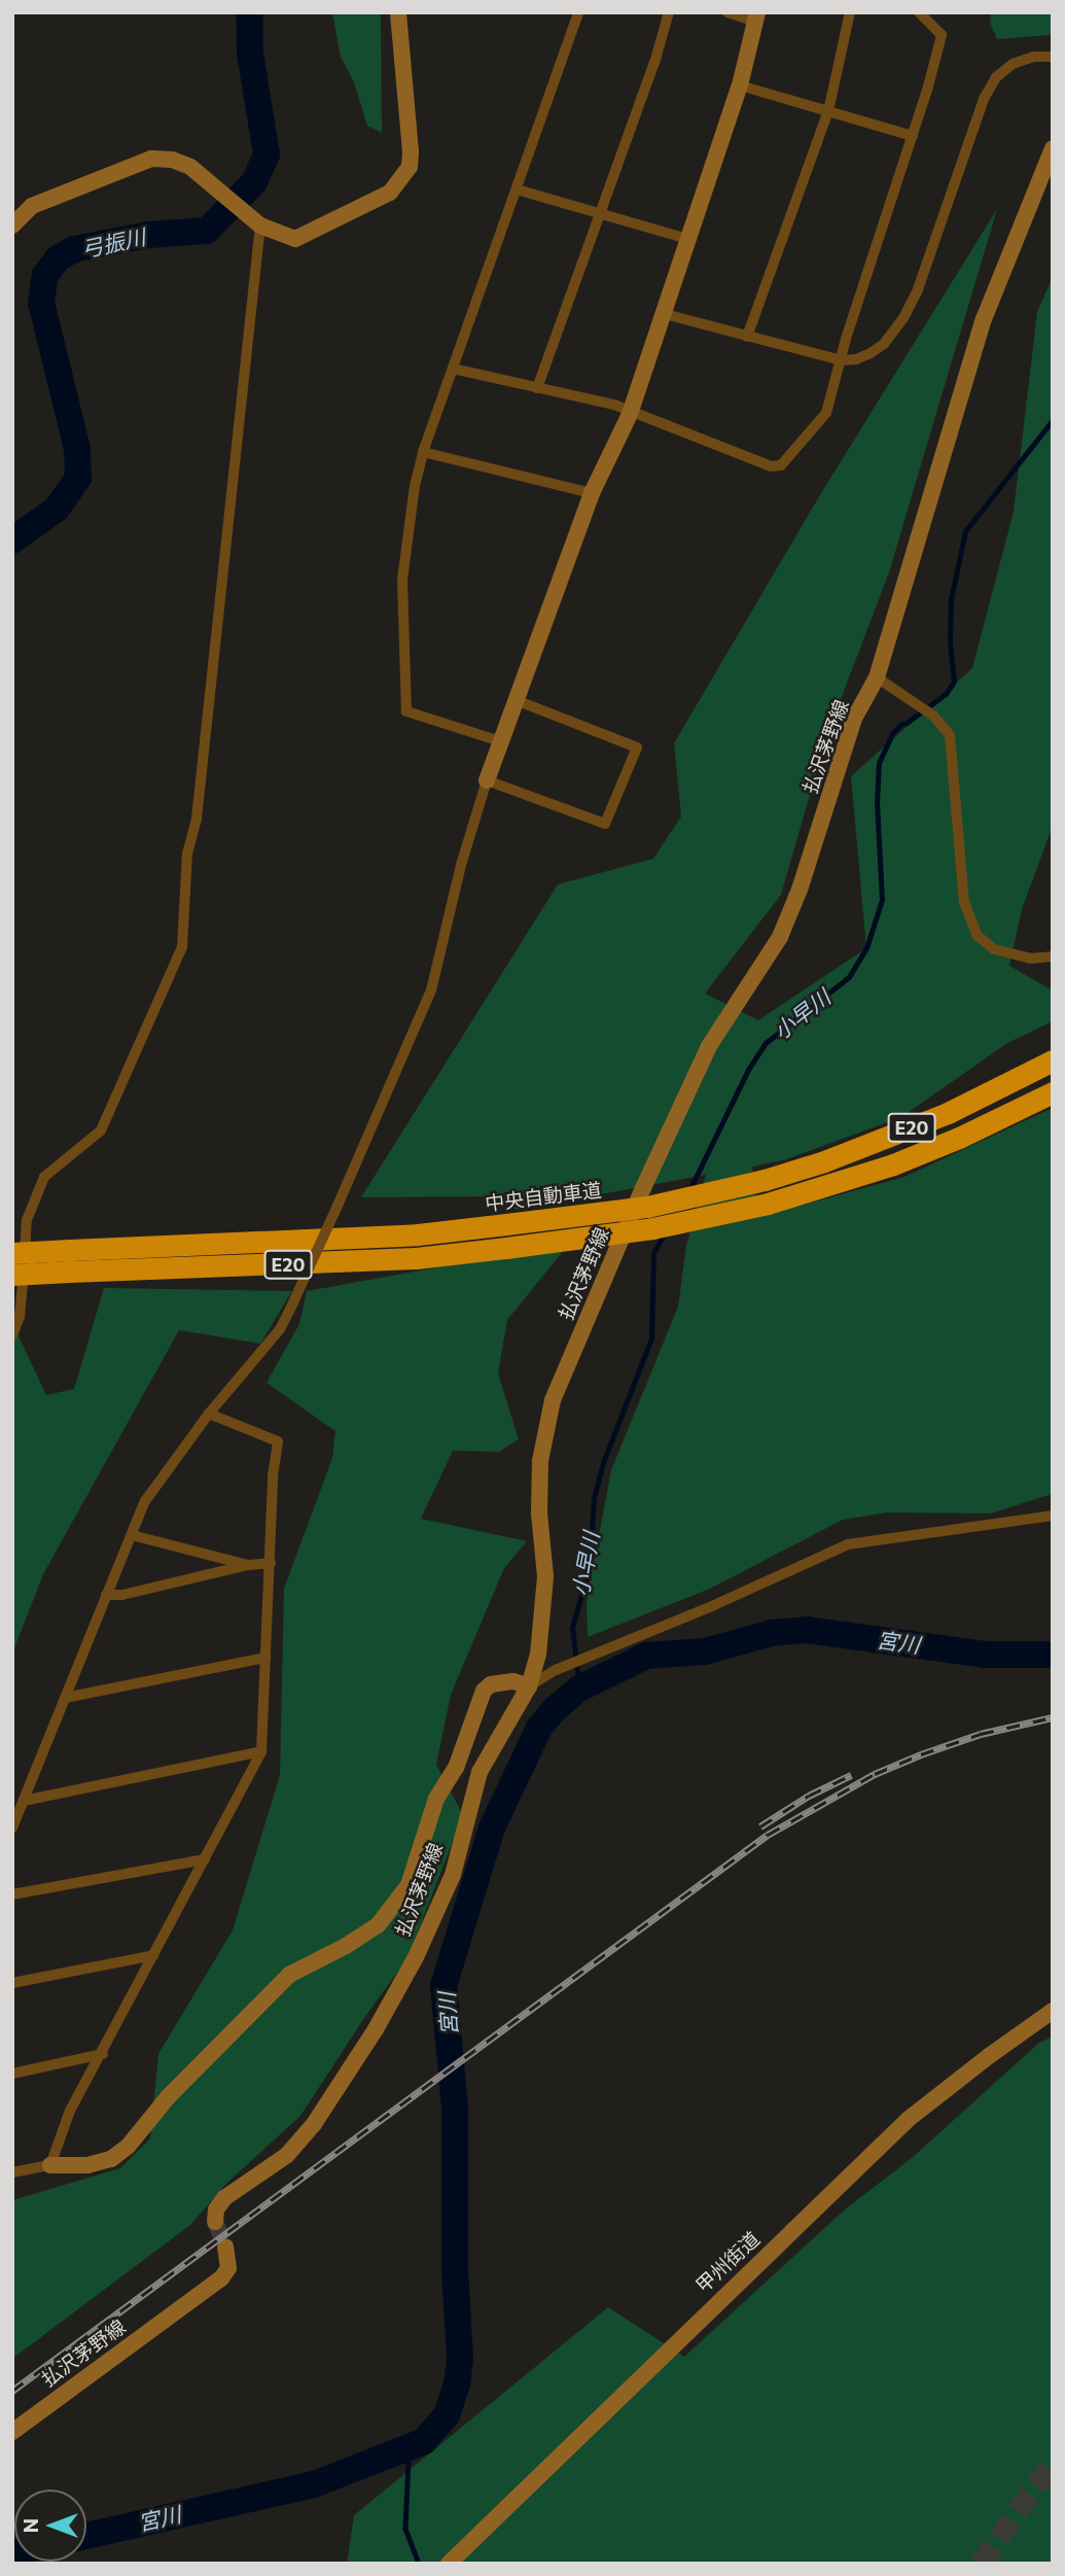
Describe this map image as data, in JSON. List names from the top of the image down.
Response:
{
  "streets": {
    "highway": ["E20", "中央自動車道"],
    "street": ["払沢茅野線", "甲州街道"]
  },
  "water": ["弓振川", "小早川", "宮川"],
  "north": "left"
}
